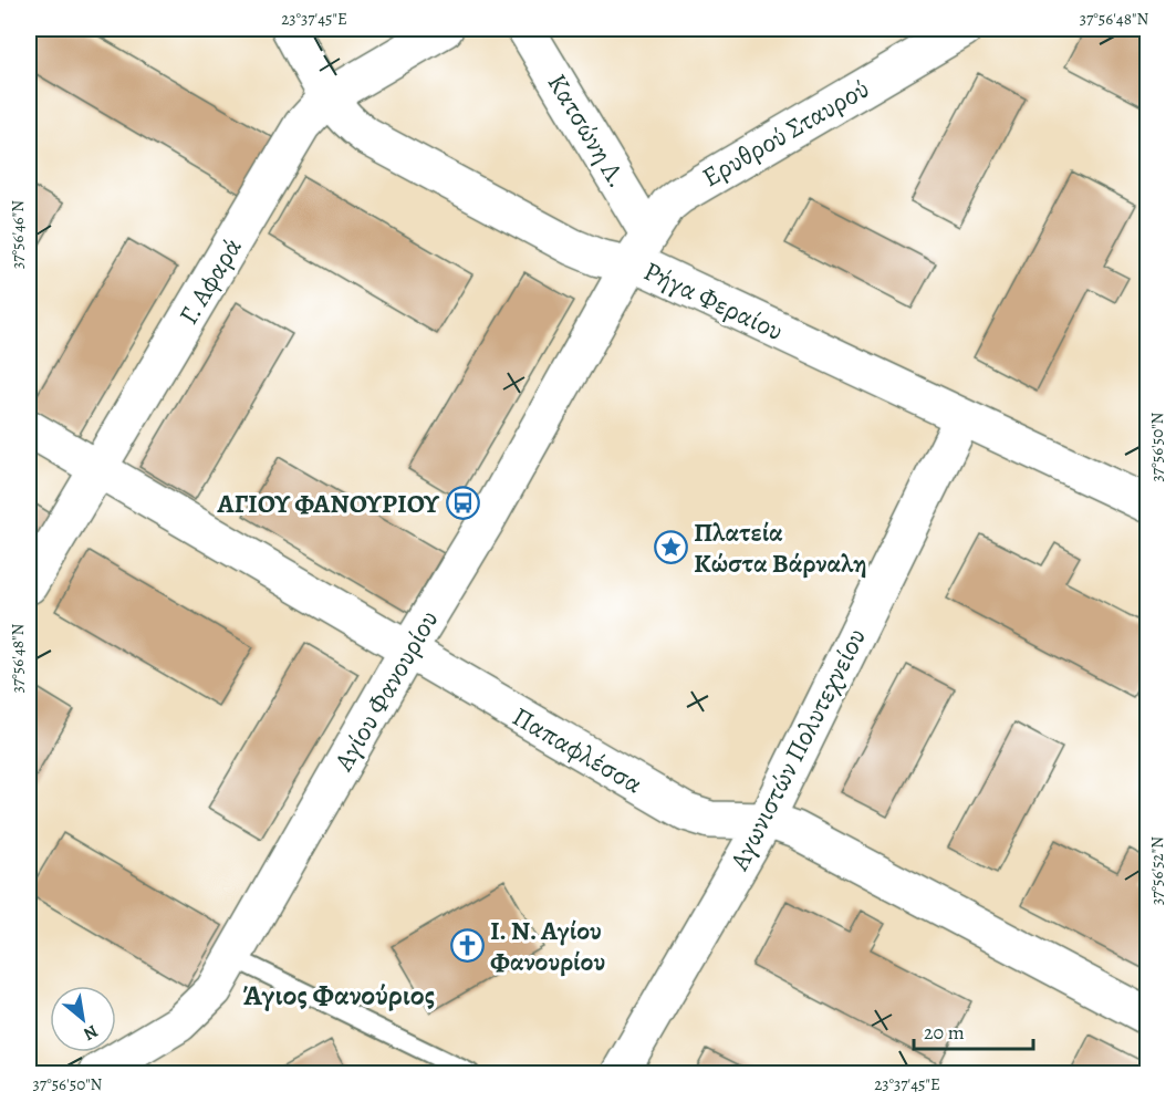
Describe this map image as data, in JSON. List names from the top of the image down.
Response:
{
  "streets": {
    "street": [
      "Κατσώνη Λ.",
      "Ερυθρού Σταυρού",
      "Γ. Αφαρά",
      "Ρήγα Φεραίου",
      "Αγίου Φανουρίου",
      "Αγωνιστών Πολυτεχνείου",
      "Παπαφλέσσα"
    ]
  },
  "crossings": [
    ["Κατσώνη Λ.", "Ερυθρού Σταυρού"],
    ["Κατσώνη Λ.", "Ρήγα Φεραίου"],
    ["Κατσώνη Λ.", "Αγίου Φανουρίου"],
    ["Ερυθρού Σταυρού", "Ρήγα Φεραίου"],
    ["Ερυθρού Σταυρού", "Αγίου Φανουρίου"],
    ["Γ. Αφαρά", "Ρήγα Φεραίου"],
    ["Γ. Αφαρά", "Παπαφλέσσα"],
    ["Ρήγα Φεραίου", "Αγίου Φανουρίου"],
    ["Ρήγα Φεραίου", "Αγωνιστών Πολυτεχνείου"],
    ["Αγίου Φανουρίου", "Παπαφλέσσα"],
    ["Αγωνιστών Πολυτεχνείου", "Παπαφλέσσα"]
  ],
  "districts": ["Άγιος Φανούριος"],
  "places": {
    "bus stop": ["ΑΓΙΟΥ ΦΑΝΟΥΡΙΟΥ"],
    "place": ["Πλατεία Κώστα Βάρναλη"],
    "church": ["Ι. Ν. Αγίου Φανουρίου"]
  },
  "scale_bar": "20 m",
  "north": "bottom right",
  "coordinates": [
    "23°37'45\"E",
    "37°56'48\"N",
    "37°56'46\"N",
    "37°56'50\"N",
    "37°56'52\"N"
  ]
}
